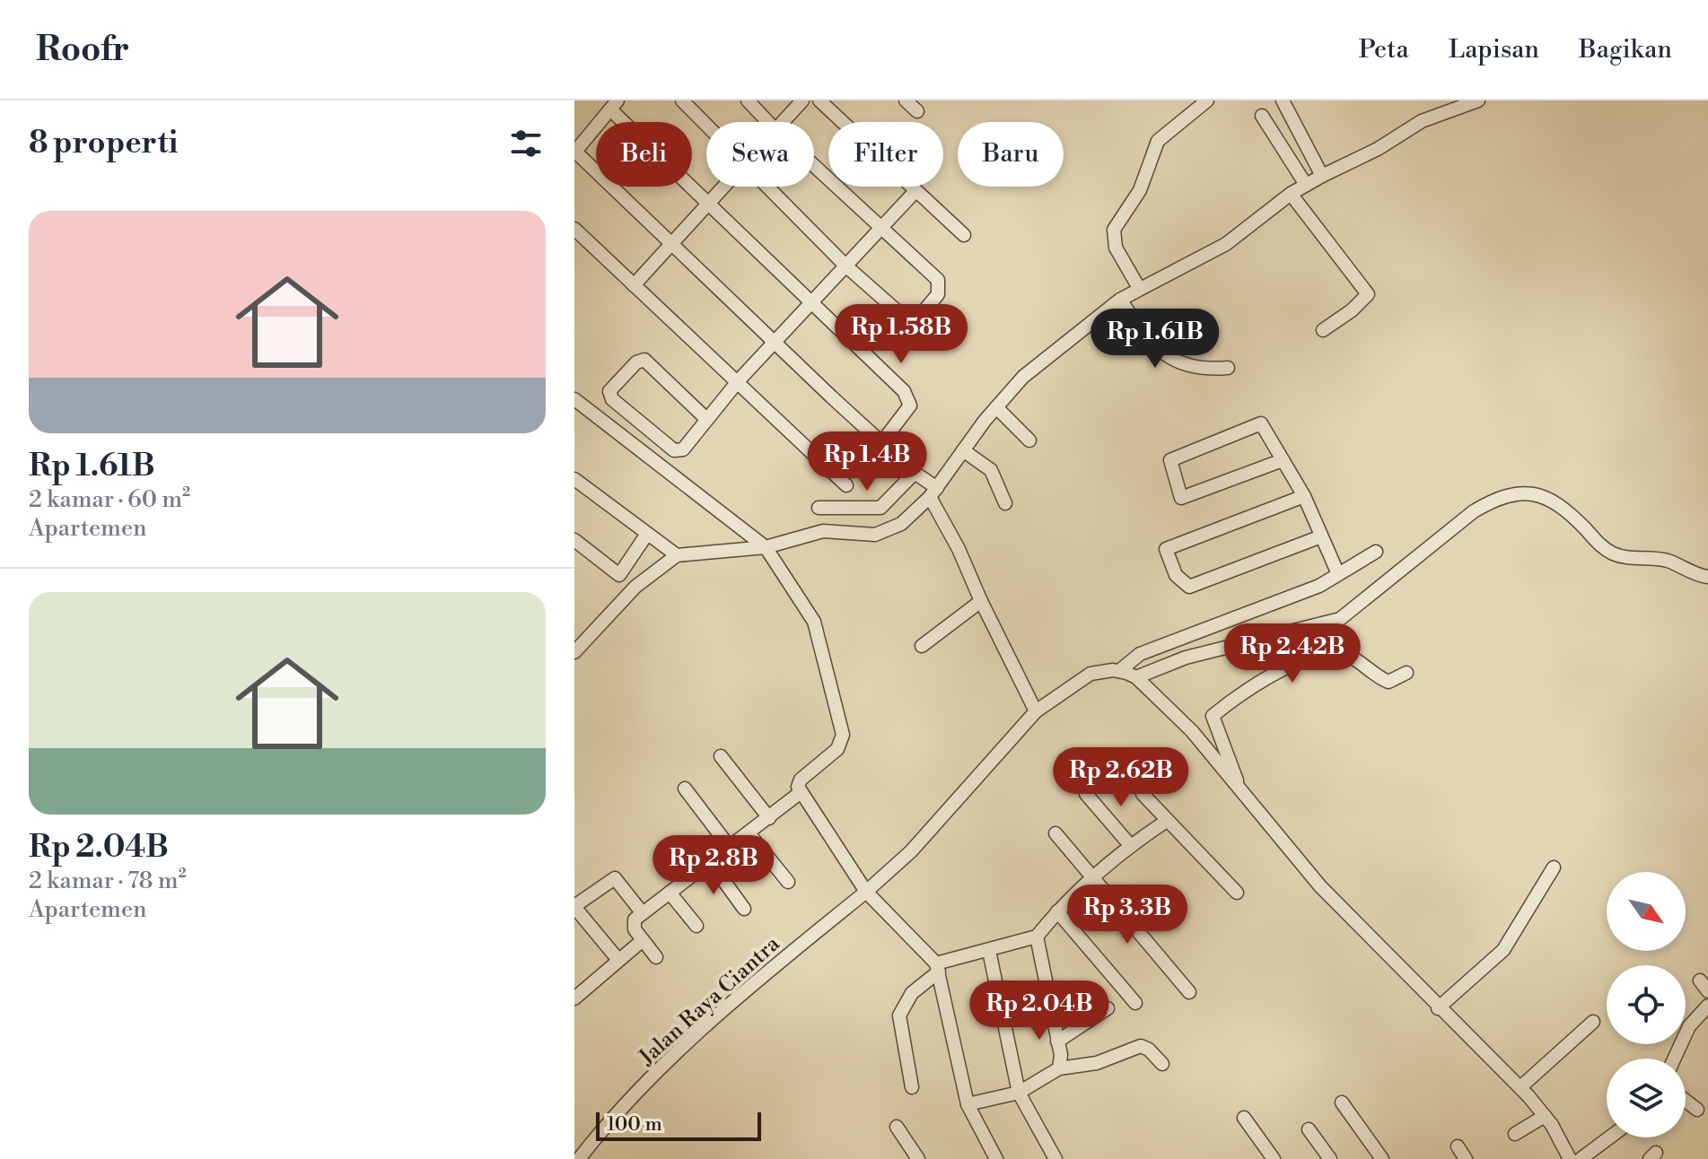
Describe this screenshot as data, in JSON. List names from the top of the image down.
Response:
{
  "streets": {
    "street": ["Jalan Raya Ciantra"]
  },
  "scale_bar": "100 m",
  "north": "bottom right",
  "page": {
    "header": "Roofr",
    "nav": ["Peta", "Lapisan", "Bagikan"],
    "heading": "8 properti",
    "chip": [
      "Beli",
      "Sewa",
      "Filter",
      "Baru"
    ],
    "list": [
      {
        "name": "Rp 1.61B",
        "note": "2 kamar · 60 m² · Apartemen"
      },
      {
        "name": "Rp 2.04B",
        "note": "2 kamar · 78 m² · Apartemen"
      }
    ],
    "price": [
      "Rp 1.58B",
      "Rp 1.61B",
      "Rp 1.4B",
      "Rp 2.42B",
      "Rp 2.62B",
      "Rp 2.8B",
      "Rp 3.3B",
      "Rp 2.04B"
    ],
    "scale": "100 m"
  }
}
